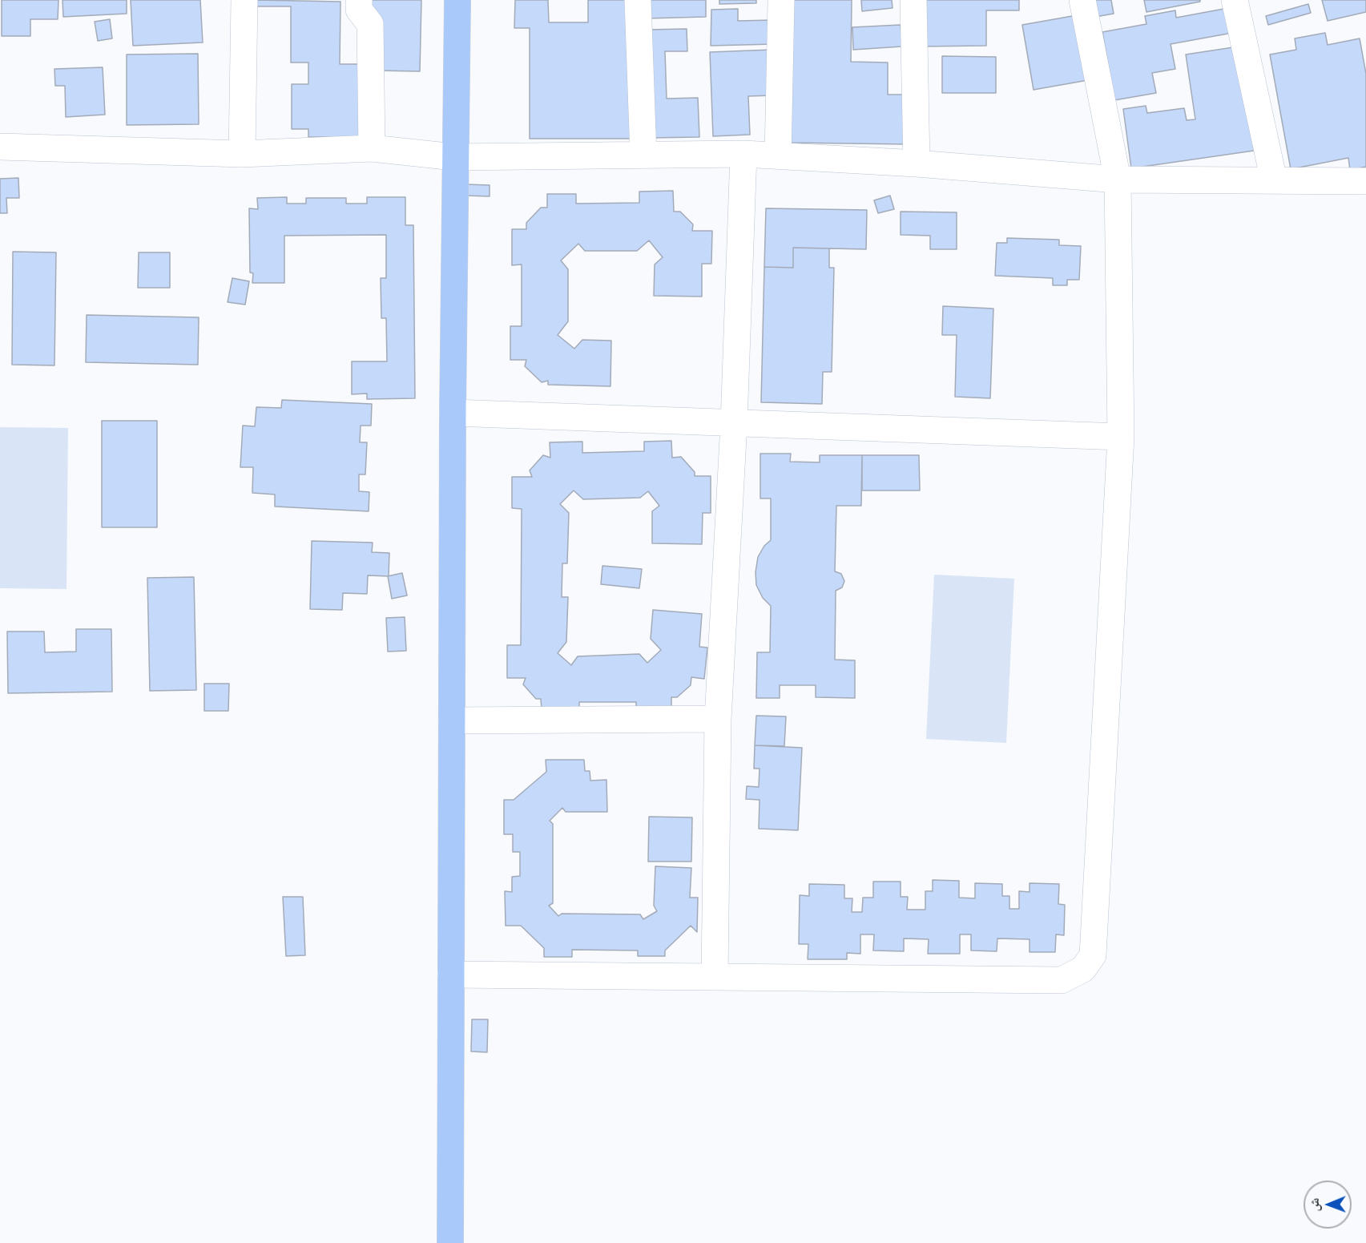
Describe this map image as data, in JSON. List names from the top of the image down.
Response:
{
  "north": "left"
}
